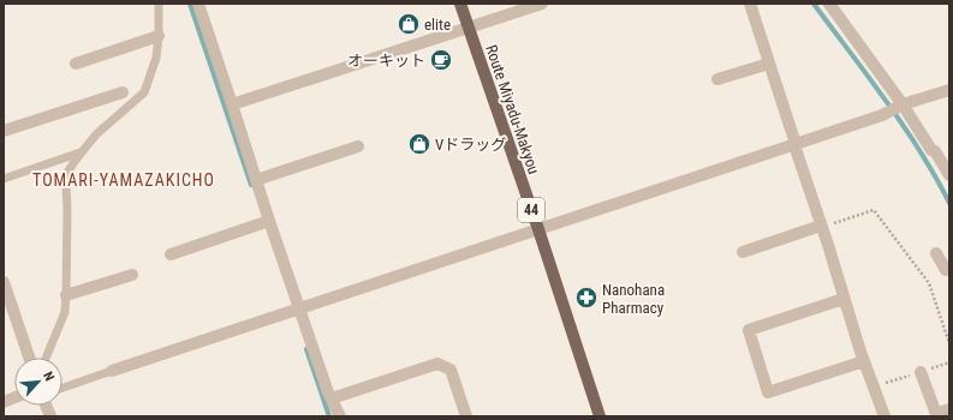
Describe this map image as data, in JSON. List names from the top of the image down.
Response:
{
  "streets": {
    "main road": ["Route Miyadu-Makyou", "44"]
  },
  "districts": ["TOMARI-YAMAZAKICHO"],
  "places": {
    "shop": ["elite", "Vドラッグ"],
    "cafe": ["オーキット"],
    "pharmacy": ["Nanohana Pharmacy"]
  },
  "north": "top right"
}
